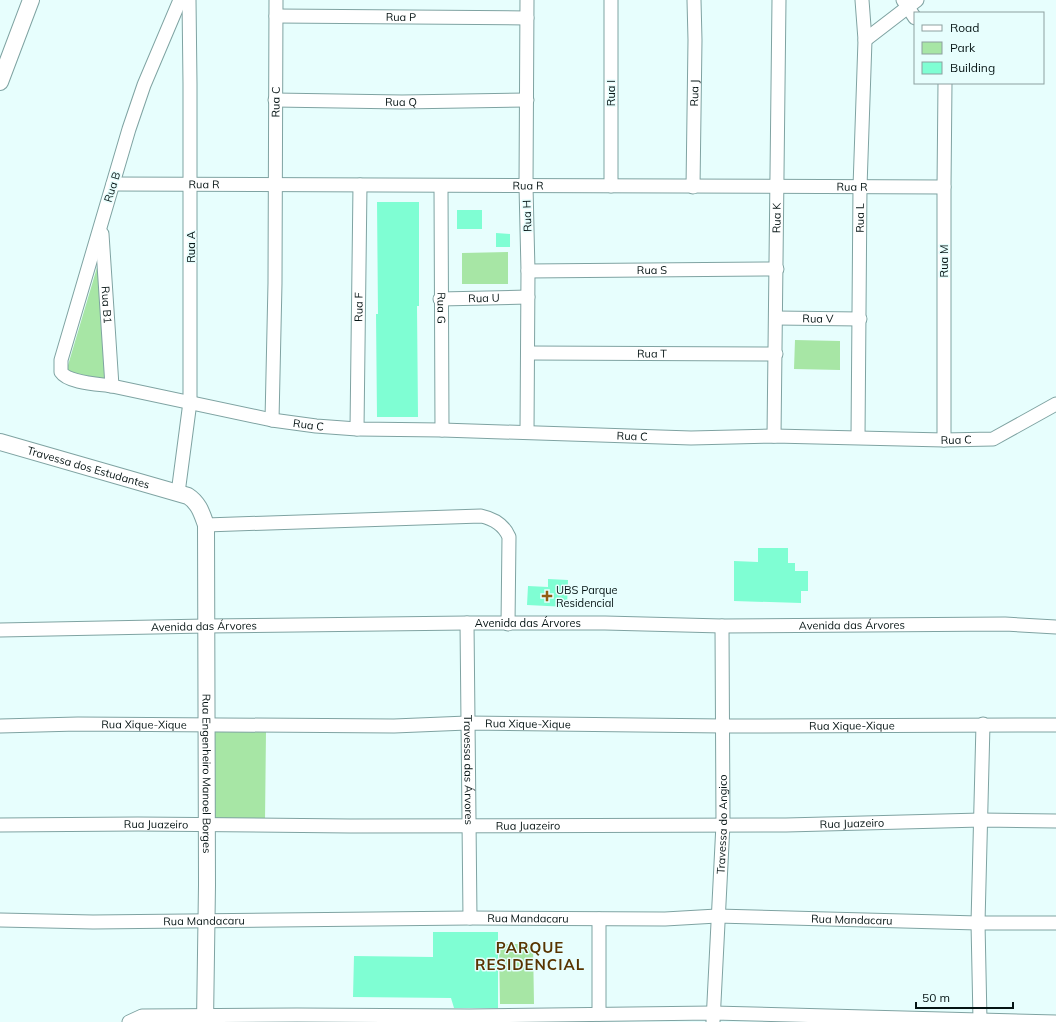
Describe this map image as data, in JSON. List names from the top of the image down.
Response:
{
  "streets": {
    "street": [
      "Rua P",
      "Rua I",
      "Rua J",
      "Rua C",
      "Rua Q",
      "Rua R",
      "Rua B",
      "Rua H",
      "Rua K",
      "Rua L",
      "Rua A",
      "Rua M",
      "Rua S",
      "Rua U",
      "Rua B1",
      "Rua F",
      "Rua G",
      "Rua V",
      "Rua T",
      "Travessa dos Estudantes",
      "Avenida das Árvores",
      "Rua Xique-Xique",
      "Travessa das Árvores",
      "Rua Engenheiro Manoel Borges",
      "Rua Juazeiro",
      "Travessa do Angico",
      "Rua Mandacaru"
    ]
  },
  "crossings": [
    ["Rua P", "Rua C"],
    ["Rua P", "Rua H"],
    ["Rua I", "Rua R"],
    ["Rua J", "Rua R"],
    ["Rua C", "Rua Q"],
    ["Rua C", "Rua R"],
    ["Rua C", "Rua B"],
    ["Rua C", "Rua H"],
    ["Rua C", "Rua K"],
    ["Rua C", "Rua L"],
    ["Rua C", "Rua A"],
    ["Rua C", "Rua M"],
    ["Rua C", "Rua B1"],
    ["Rua C", "Rua F"],
    ["Rua C", "Rua G"],
    ["Rua Q", "Rua H"],
    ["Rua R", "Rua B"],
    ["Rua R", "Rua H"],
    ["Rua R", "Rua K"],
    ["Rua R", "Rua L"],
    ["Rua R", "Rua A"],
    ["Rua R", "Rua M"],
    ["Rua R", "Rua F"],
    ["Rua R", "Rua G"],
    ["Rua B", "Rua B1"],
    ["Rua H", "Rua S"],
    ["Rua H", "Rua U"],
    ["Rua H", "Rua T"],
    ["Rua K", "Rua S"],
    ["Rua K", "Rua V"],
    ["Rua K", "Rua T"],
    ["Rua L", "Rua V"],
    ["Rua A", "Travessa dos Estudantes"],
    ["Rua U", "Rua G"],
    ["Travessa dos Estudantes", "Rua Engenheiro Manoel Borges"],
    ["Avenida das Árvores", "Travessa das Árvores"],
    ["Avenida das Árvores", "Rua Engenheiro Manoel Borges"],
    ["Avenida das Árvores", "Travessa do Angico"],
    ["Rua Xique-Xique", "Travessa das Árvores"],
    ["Rua Xique-Xique", "Rua Engenheiro Manoel Borges"],
    ["Rua Xique-Xique", "Travessa do Angico"],
    ["Travessa das Árvores", "Rua Juazeiro"],
    ["Travessa das Árvores", "Rua Mandacaru"],
    ["Rua Engenheiro Manoel Borges", "Rua Juazeiro"],
    ["Rua Engenheiro Manoel Borges", "Rua Mandacaru"],
    ["Rua Juazeiro", "Travessa do Angico"],
    ["Travessa do Angico", "Rua Mandacaru"]
  ],
  "districts": ["PARQUE RESIDENCIAL"],
  "places": {
    "health": ["UBS Parque Residencial"]
  },
  "legend": ["Road", "Park", "Building"],
  "scale_bar": "50 m"
}
